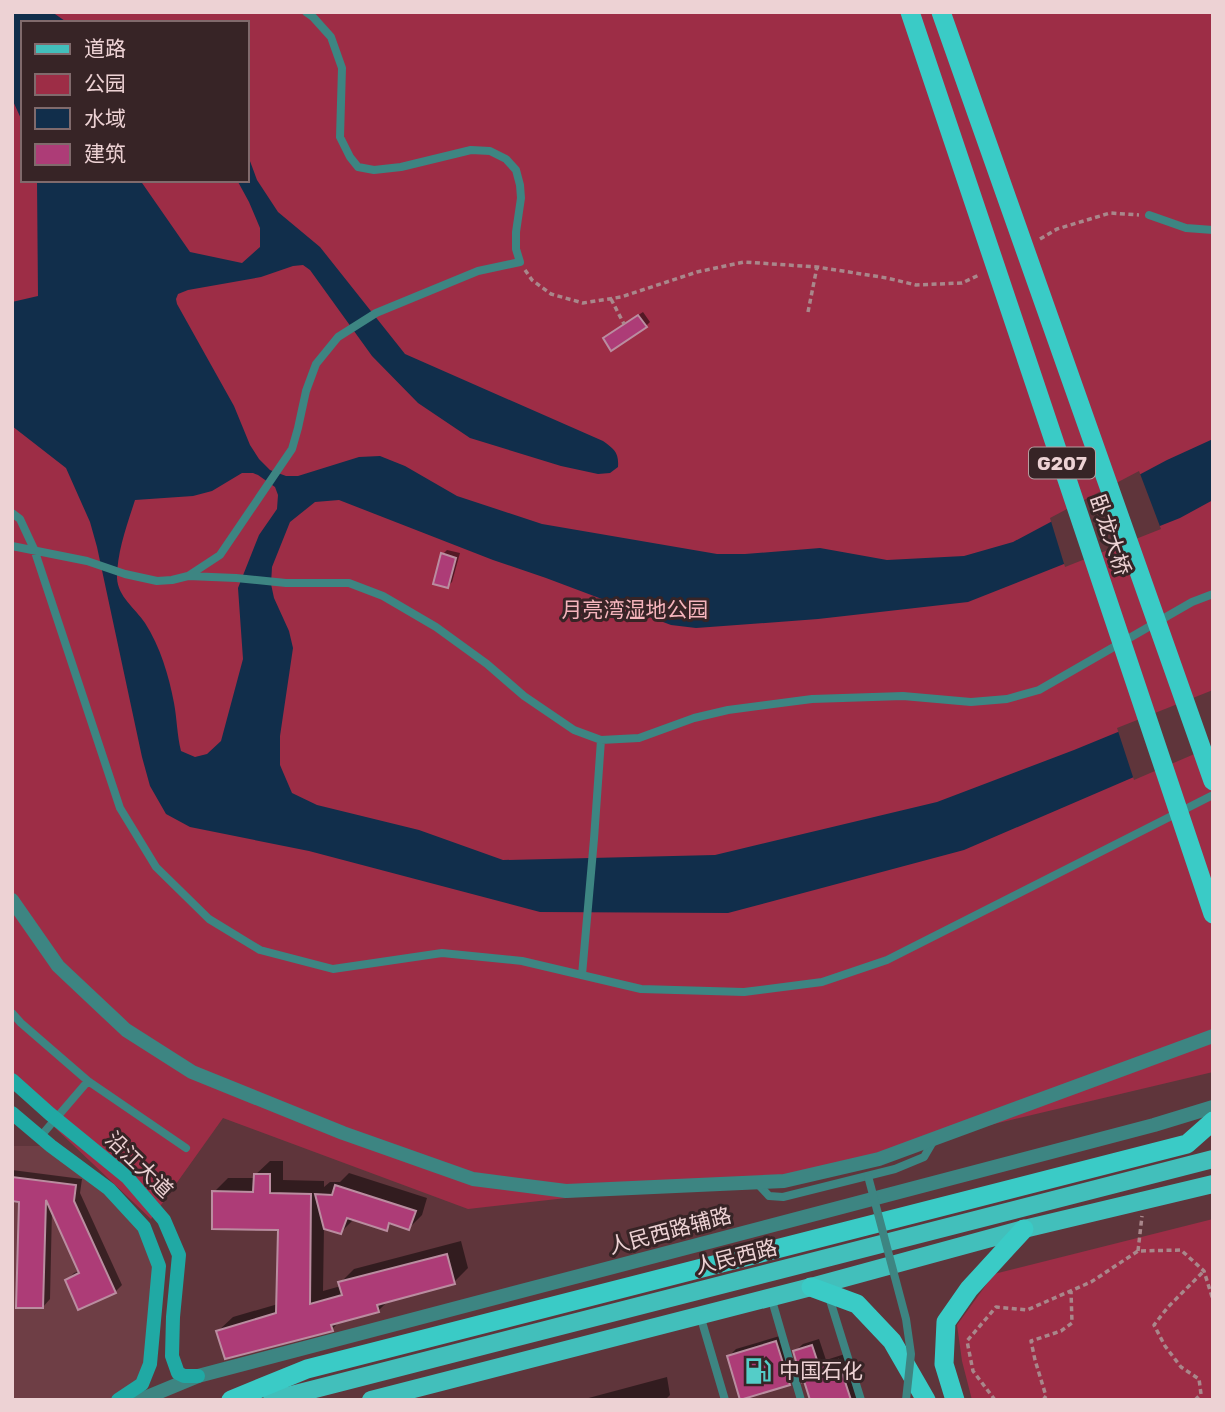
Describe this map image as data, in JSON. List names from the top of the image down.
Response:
{
  "streets": {
    "highway": ["G207", "卧龙大桥"],
    "main road": ["沿江大道", "人民西路"],
    "street": ["人民西路辅路"]
  },
  "crossings": [
    ["沿江大道", "人民西路辅路"]
  ],
  "parks": ["月亮湾湿地公园"],
  "places": {
    "fuel station": ["中国石化"]
  },
  "legend": [
    "道路",
    "公园",
    "水域",
    "建筑"
  ]
}
